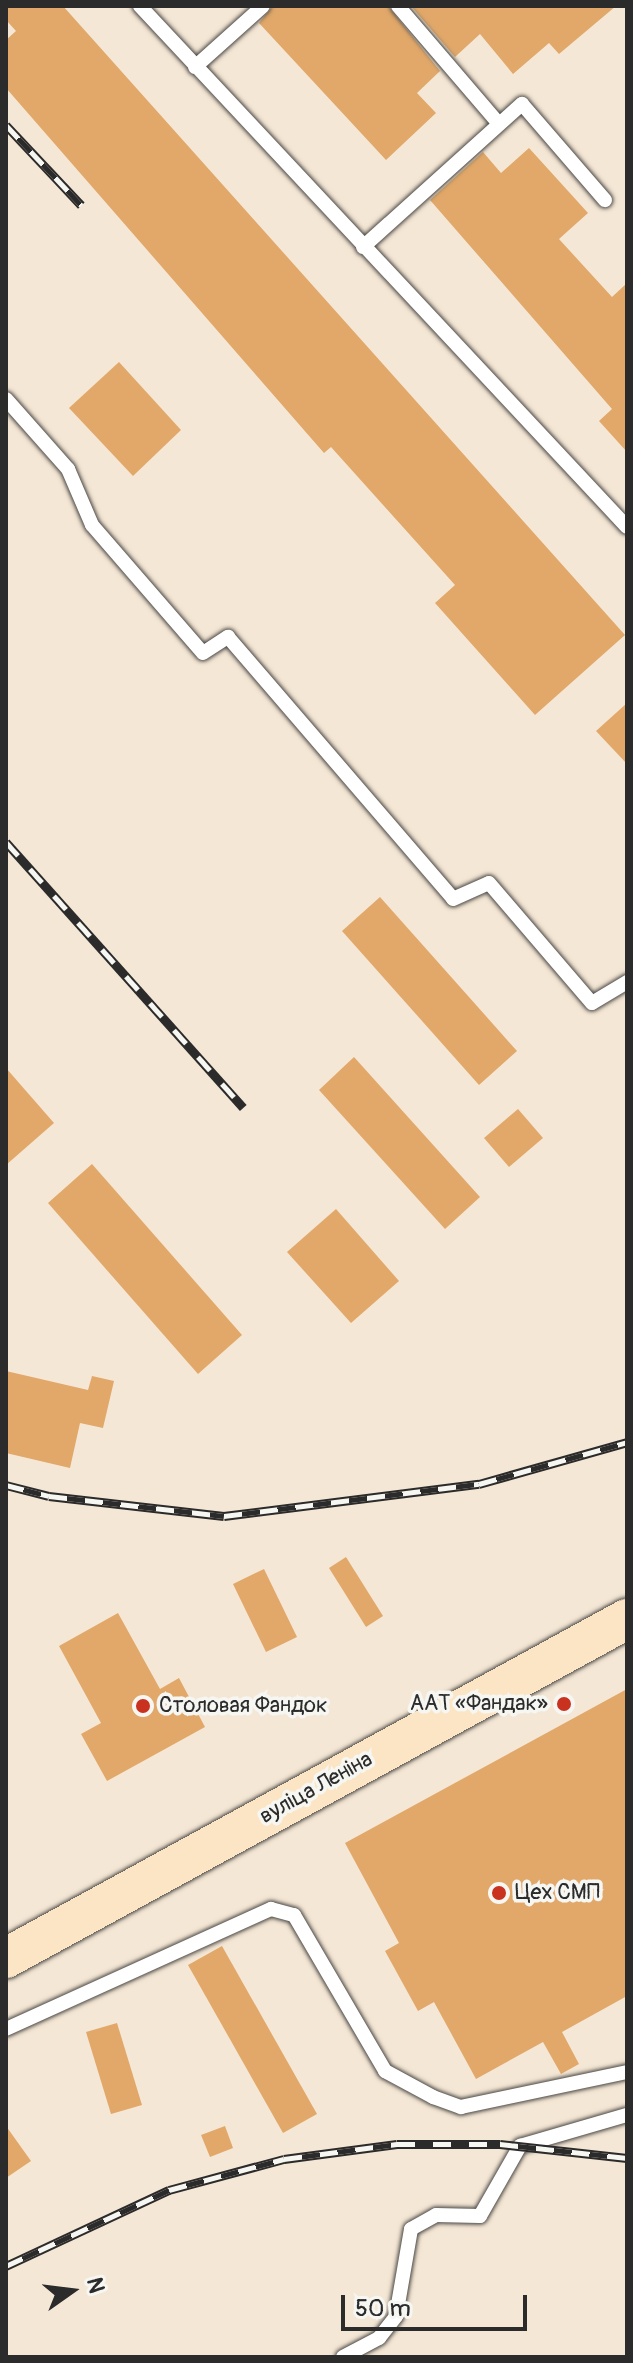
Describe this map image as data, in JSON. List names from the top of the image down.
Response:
{
  "streets": {
    "main road": ["вуліца Леніна"]
  },
  "places": ["ААТ «Фандак»", "Столовая Фандок", "Цех СМП"],
  "scale_bar": "50 m",
  "north": "right"
}
